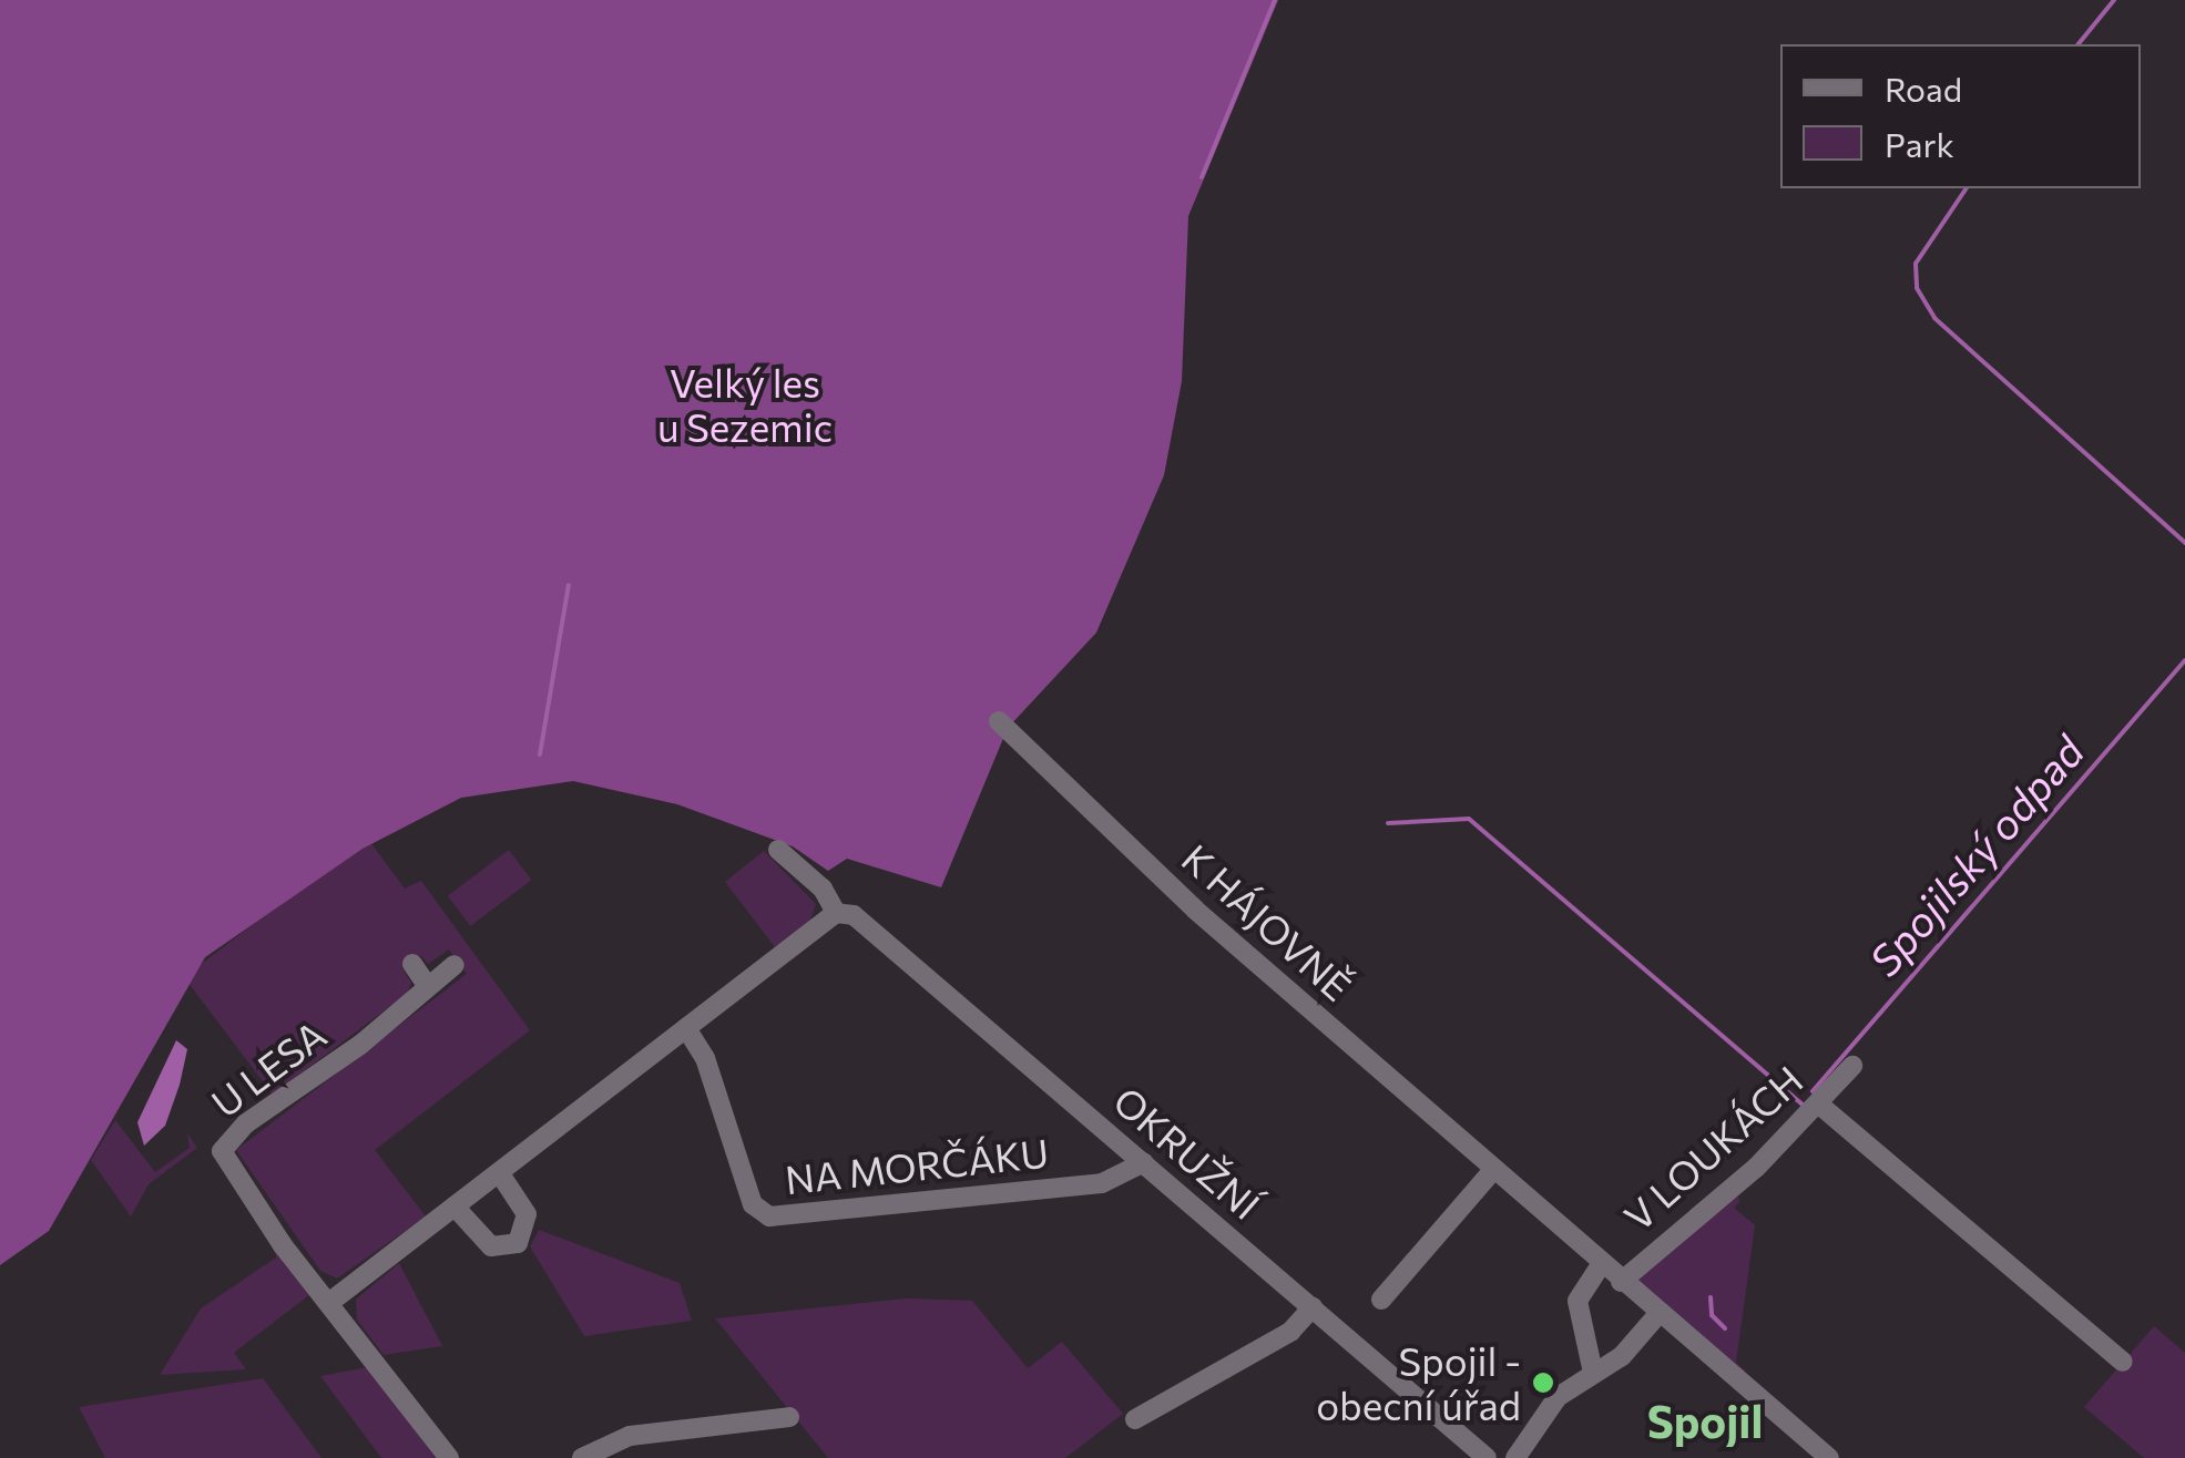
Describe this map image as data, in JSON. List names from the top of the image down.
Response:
{
  "streets": {
    "street": [
      "K HÁJOVNĚ",
      "U LESA",
      "V LOUKÁCH",
      "OKRUŽNÍ",
      "NA MORČÁKU"
    ]
  },
  "crossings": [
    ["K HÁJOVNĚ", "V LOUKÁCH"],
    ["OKRUŽNÍ", "NA MORČÁKU"]
  ],
  "districts": ["Spojil"],
  "water": ["Spojilský odpad"],
  "parks": ["Velký les u Sezemic"],
  "places": ["Spojil - obecní úřad"],
  "legend": ["Road", "Park"]
}
